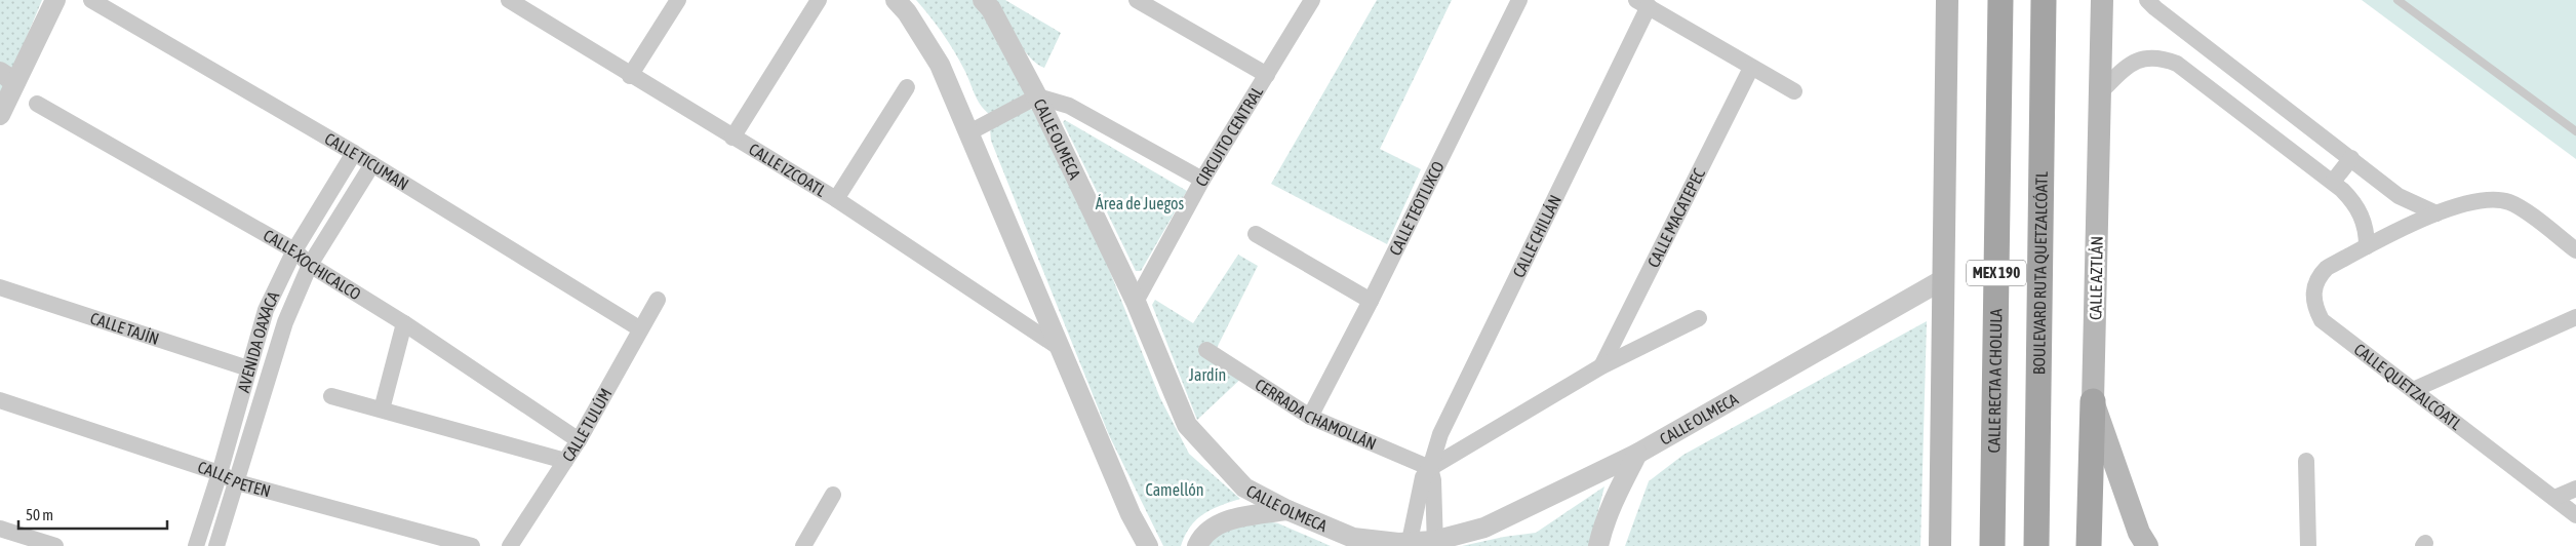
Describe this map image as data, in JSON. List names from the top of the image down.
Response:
{
  "streets": {
    "main road": [
      "MEX 190",
      "BOULEVARD RUTA QUETZALCÓATL",
      "CALLE AZTLÁN",
      "CALLE RECTA A CHOLULA"
    ],
    "street": [
      "CIRCUITO CENTRAL",
      "CALLE OLMECA",
      "CALLE TICUMAN",
      "CALLE IZCOATL",
      "CALLE TEOTLIXCO",
      "CALLE MACATEPEC",
      "CALLE CHILLÁN",
      "CALLE XOCHICALCO",
      "CALLE TAJÍN",
      "AVENIDA OAXACA",
      "CALLE QUETZALCÓATL",
      "CERRADA CHAMOLLÁN",
      "CALLE TULÚM",
      "CALLE PETEN"
    ]
  },
  "crossings": [
    ["CIRCUITO CENTRAL", "CALLE OLMECA"],
    ["CALLE OLMECA", "CALLE CHILLÁN"],
    ["CALLE TICUMAN", "AVENIDA OAXACA"],
    ["CALLE TICUMAN", "CALLE TULÚM"],
    ["CALLE TEOTLIXCO", "CERRADA CHAMOLLÁN"],
    ["CALLE CHILLÁN", "CERRADA CHAMOLLÁN"],
    ["CALLE XOCHICALCO", "AVENIDA OAXACA"],
    ["CALLE XOCHICALCO", "CALLE TULÚM"],
    ["CALLE TAJÍN", "AVENIDA OAXACA"],
    ["AVENIDA OAXACA", "CALLE PETEN"]
  ],
  "parks": ["Área de Juegos", "Jardín", "Camellón"],
  "scale_bar": "50 m"
}
